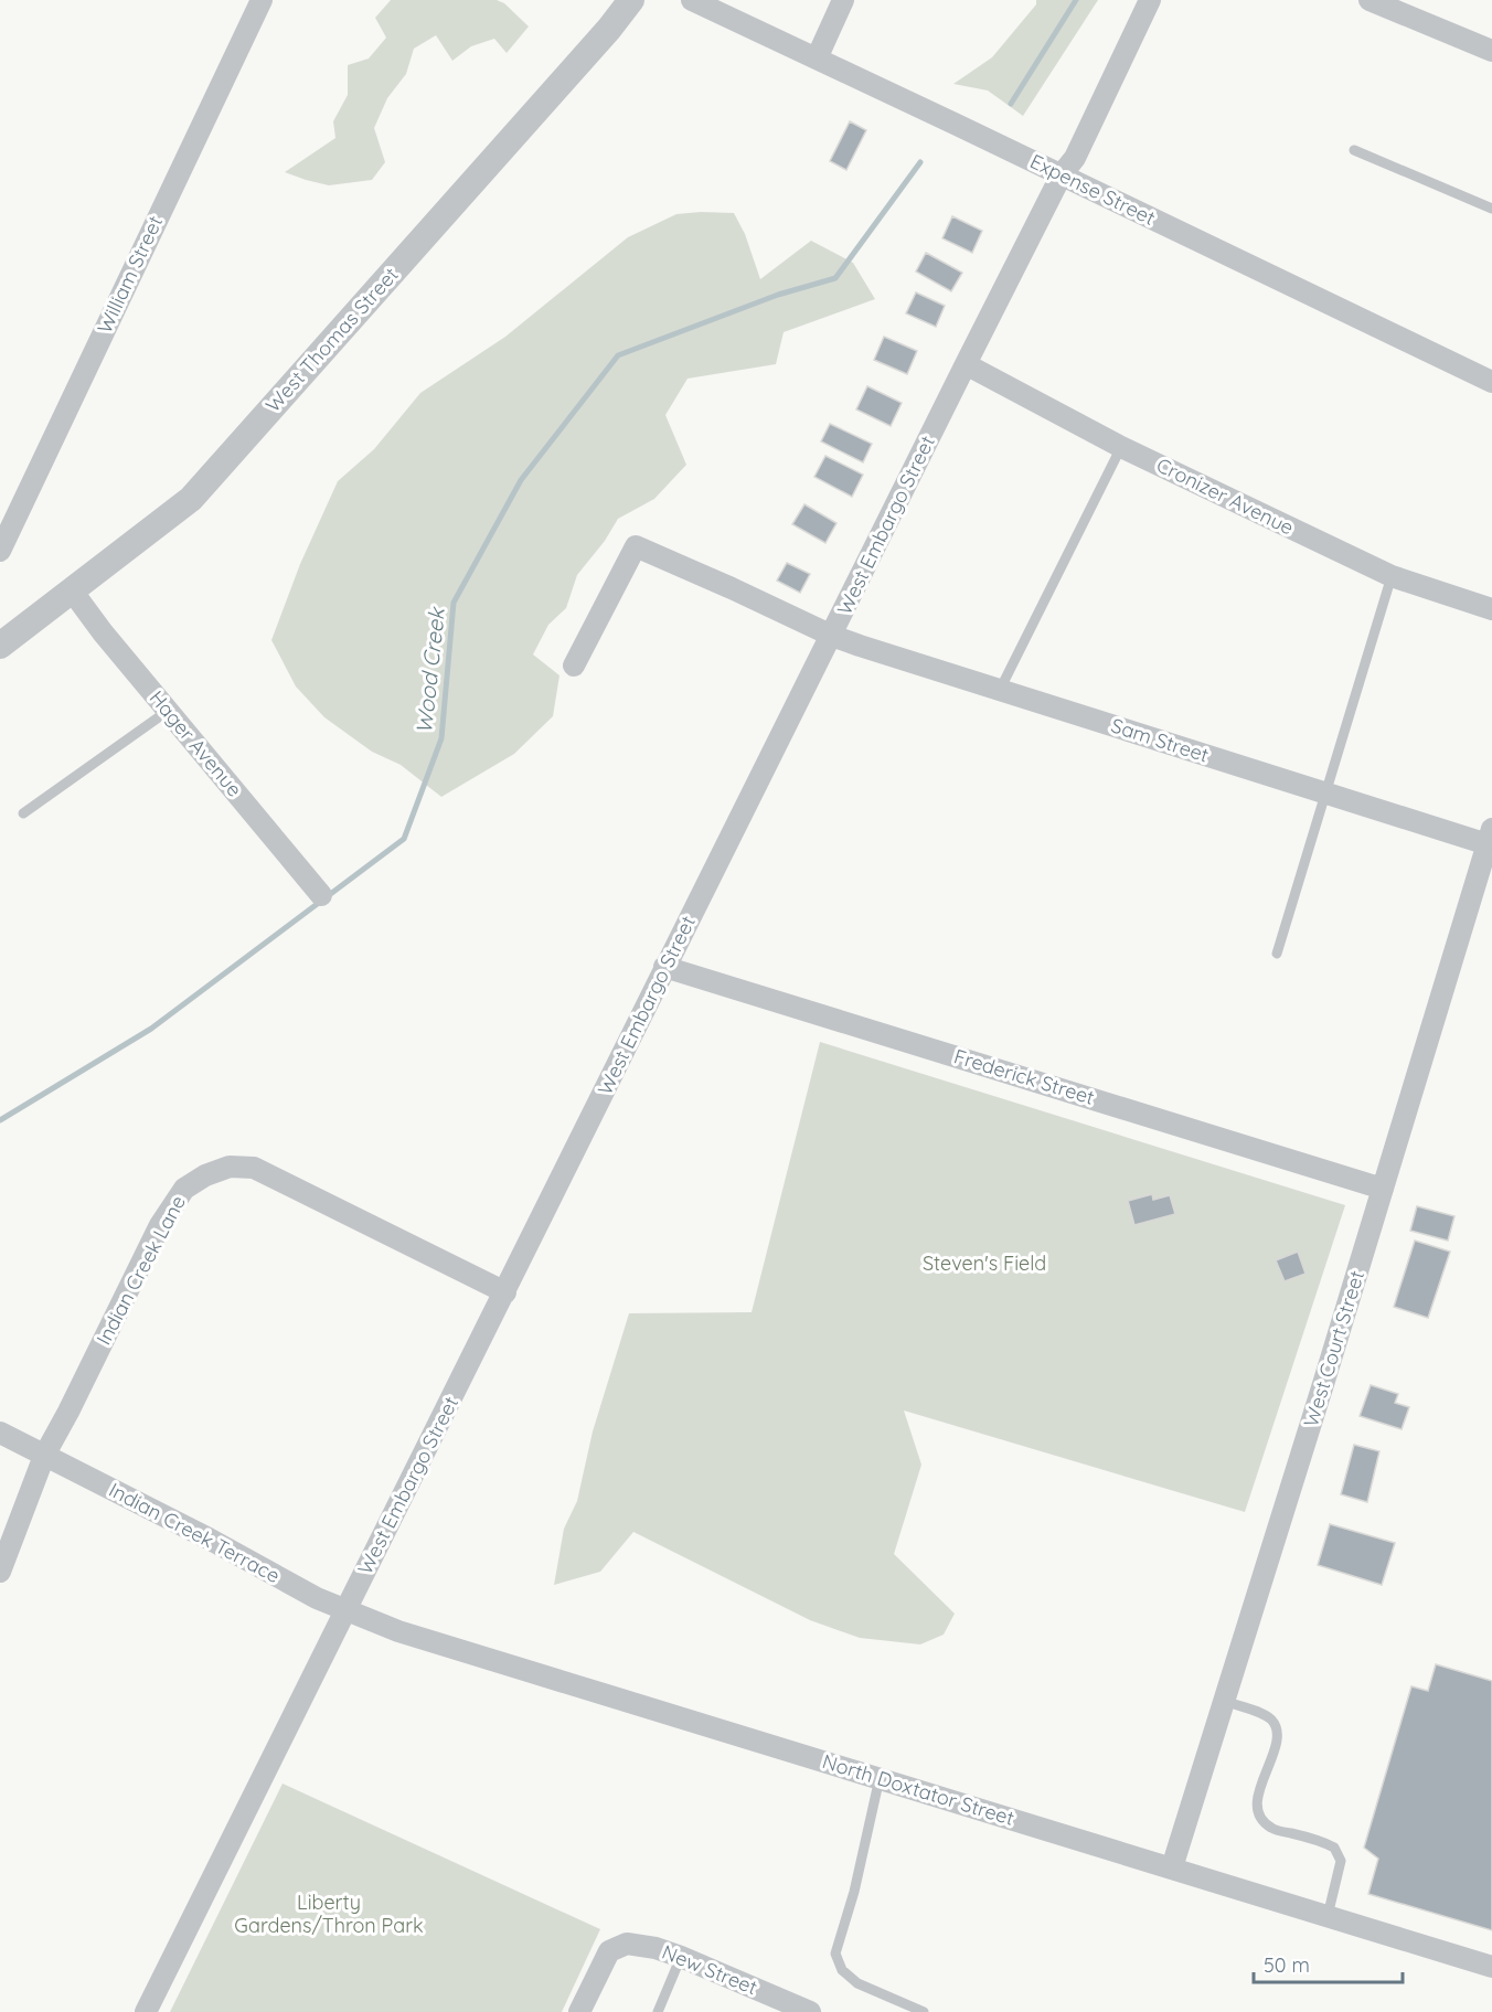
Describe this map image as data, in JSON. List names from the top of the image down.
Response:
{
  "streets": {
    "street": [
      "Expense Street",
      "William Street",
      "West Thomas Street",
      "Cronizer Avenue",
      "West Embargo Street",
      "Sam Street",
      "Hager Avenue",
      "Frederick Street",
      "Indian Creek Lane",
      "West Court Street",
      "Indian Creek Terrace",
      "North Doxtator Street",
      "New Street"
    ]
  },
  "crossings": [
    ["Expense Street", "West Embargo Street"],
    ["West Thomas Street", "Hager Avenue"],
    ["Cronizer Avenue", "West Embargo Street"],
    ["West Embargo Street", "Sam Street"],
    ["West Embargo Street", "Frederick Street"],
    ["West Embargo Street", "Indian Creek Lane"],
    ["West Embargo Street", "Indian Creek Terrace"],
    ["West Embargo Street", "North Doxtator Street"],
    ["Sam Street", "West Court Street"],
    ["Frederick Street", "West Court Street"],
    ["Indian Creek Lane", "Indian Creek Terrace"],
    ["West Court Street", "North Doxtator Street"],
    ["Indian Creek Terrace", "North Doxtator Street"]
  ],
  "water": ["Wood Creek"],
  "parks": ["Steven's Field", "Liberty Gardens/Thron Park"],
  "scale_bar": "50 m"
}
